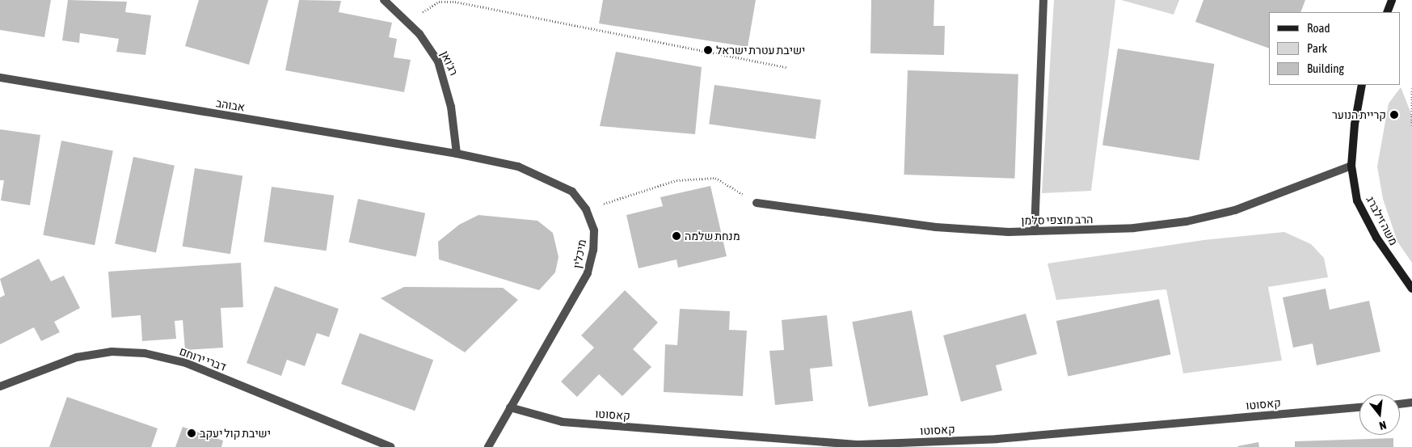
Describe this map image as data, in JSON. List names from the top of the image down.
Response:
{
  "streets": {
    "street": [
      "רג'ואן",
      "אבוהב",
      "הרב מוצפי סלמן",
      "משה זילברג",
      "מיכלין",
      "דברי ירוחם",
      "קאסוטו"
    ]
  },
  "crossings": [
    ["רג'ואן", "אבוהב"],
    ["רג'ואן", "מיכלין"],
    ["אבוהב", "מיכלין"],
    ["הרב מוצפי סלמן", "משה זילברג"],
    ["מיכלין", "קאסוטו"]
  ],
  "places": [
    "ישיבת עטרת ישראל",
    "קריית הנוער",
    "מנחת שלמה",
    "ישיבת קול יעקב"
  ],
  "legend": ["Road", "Park", "Building"],
  "north": "bottom"
}
